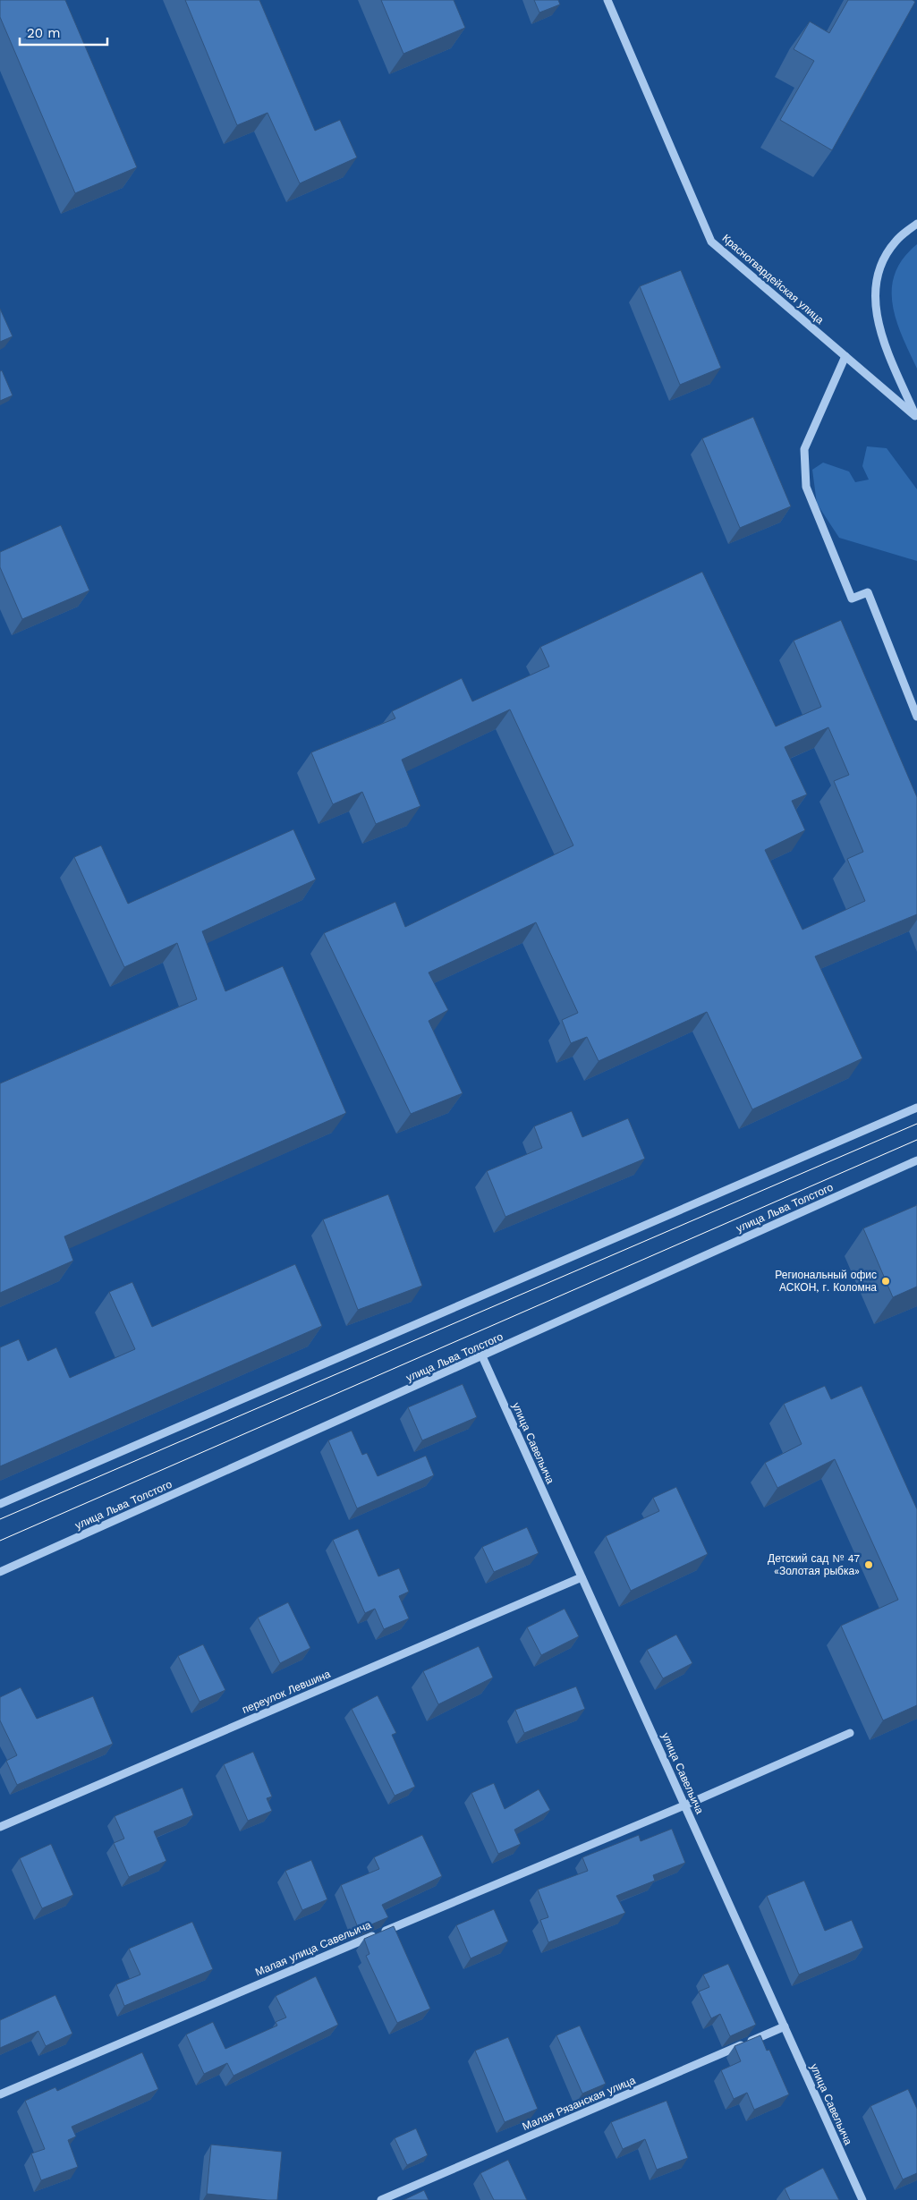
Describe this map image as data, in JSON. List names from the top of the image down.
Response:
{
  "streets": {
    "street": [
      "Красногвардейская улица",
      "улица Льва Толстого",
      "улица Савельича",
      "переулок Левшина",
      "Малая улица Савельича",
      "Малая Рязанская улица"
    ]
  },
  "crossings": [
    ["улица Льва Толстого", "улица Савельича"],
    ["улица Савельича", "переулок Левшина"],
    ["улица Савельича", "Малая улица Савельича"],
    ["улица Савельича", "Малая Рязанская улица"]
  ],
  "places": ["Региональный офис АСКОН, г. Коломна", "Детский сад № 47 «Золотая рыбка»"],
  "scale_bar": "20 m"
}
